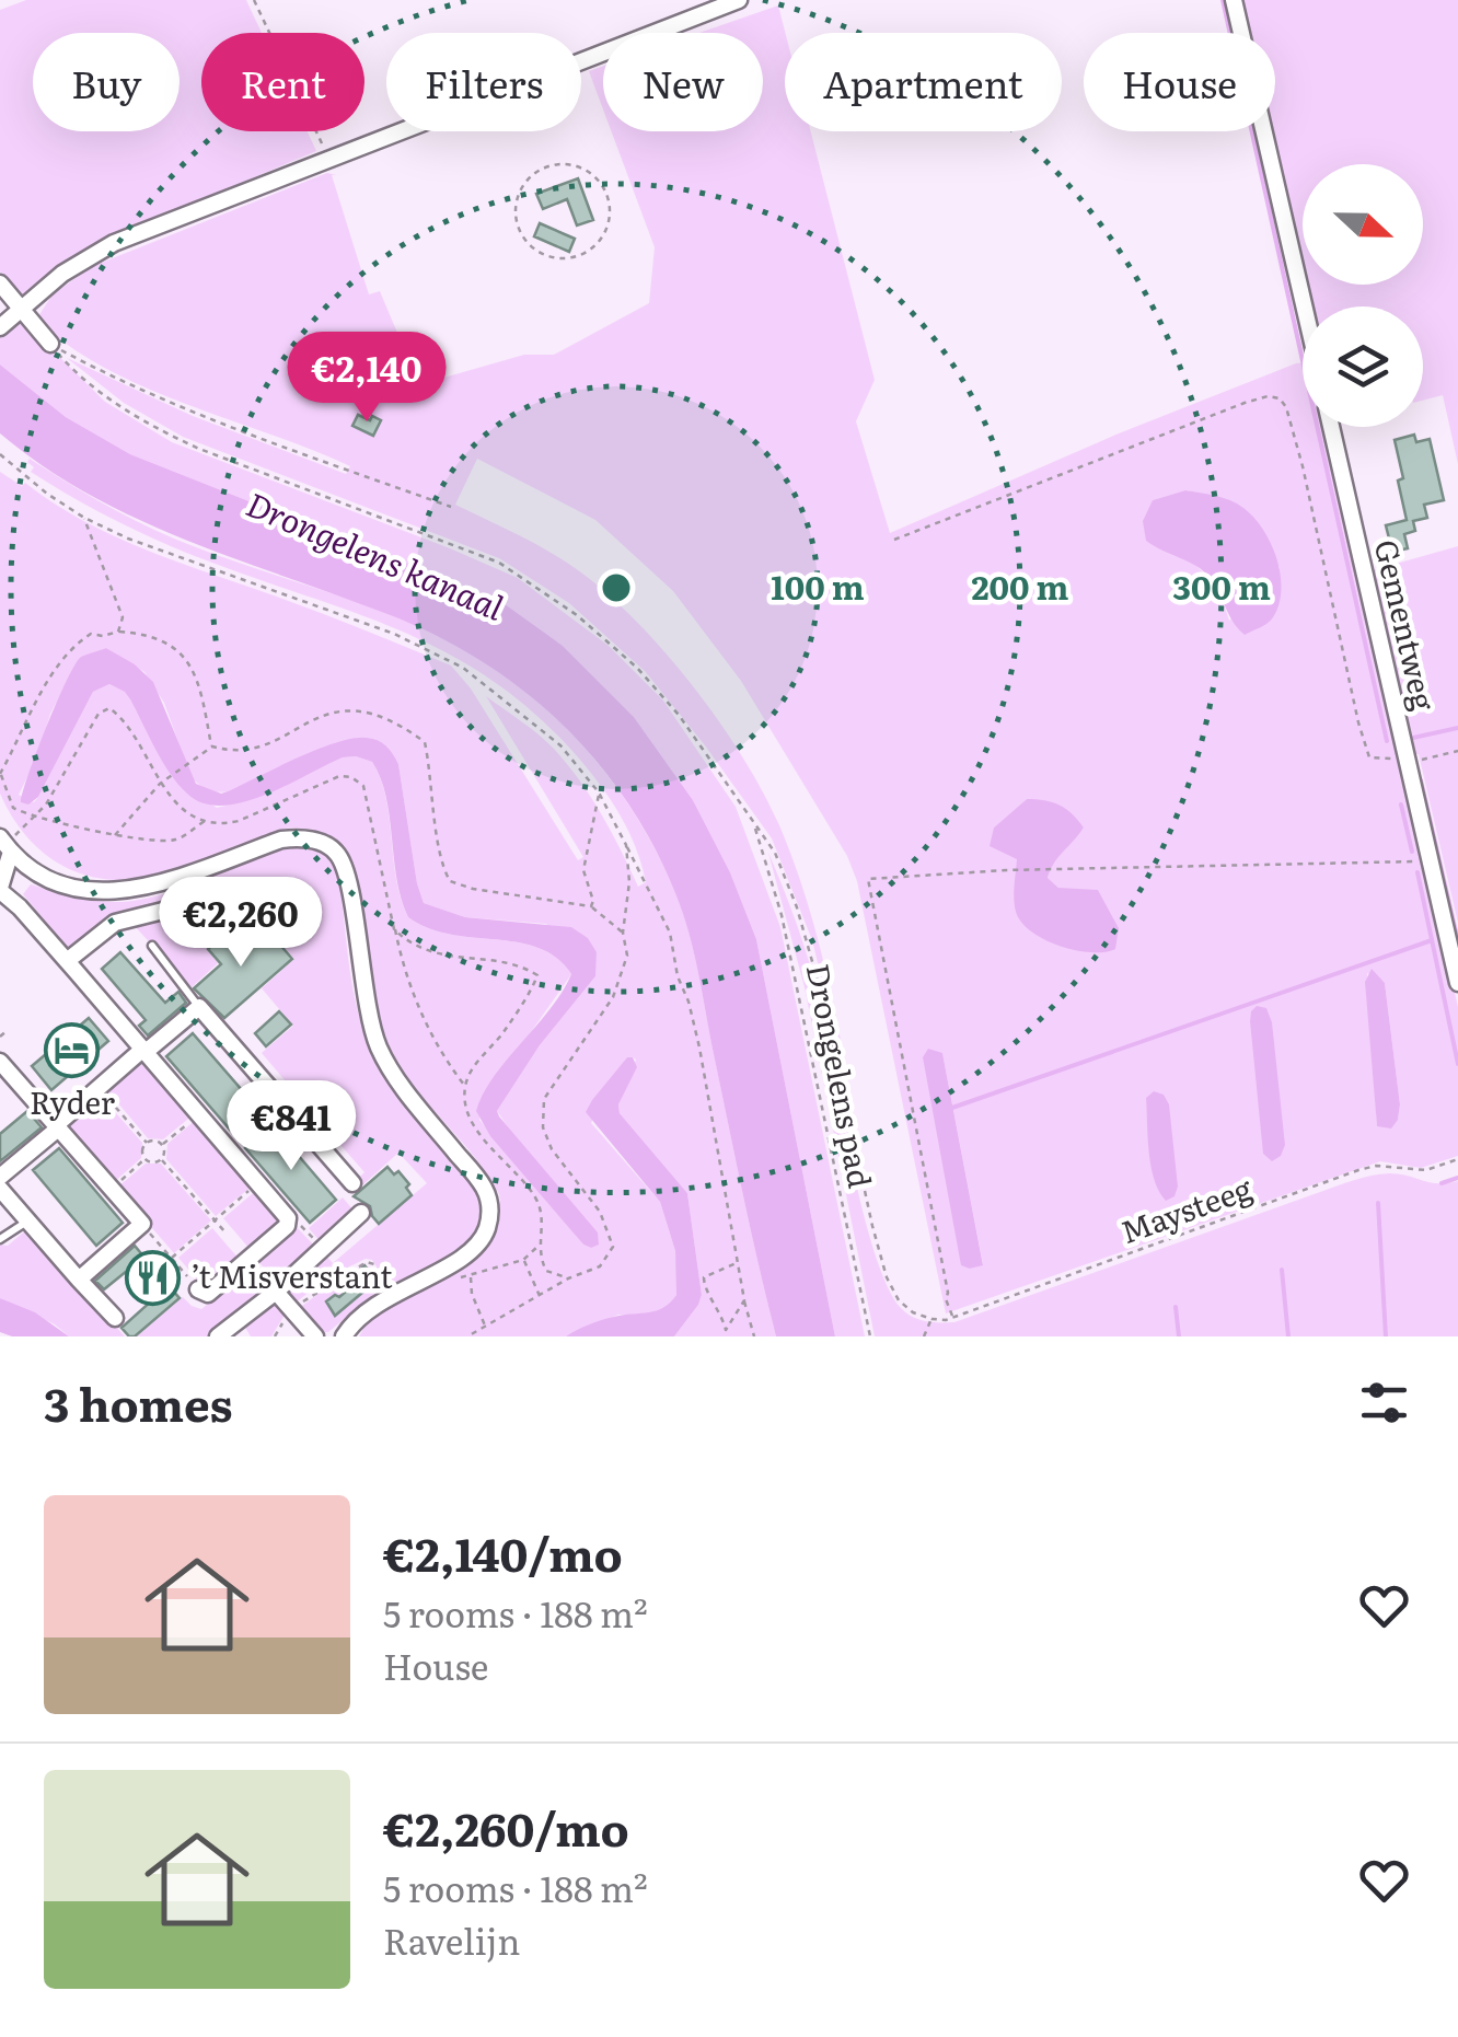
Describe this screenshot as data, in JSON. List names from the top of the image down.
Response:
{
  "streets": {
    "street": ["Gementweg"],
    "path": ["Drongelens pad", "Maysteeg"]
  },
  "water": ["Drongelens kanaal"],
  "places": {
    "hotel": ["Ryder"],
    "restaurant": ["’t Misverstant"]
  },
  "north": "right",
  "page": {
    "chip": [
      "Buy",
      "Rent",
      "Filters",
      "New",
      "Apartment",
      "House"
    ],
    "price": ["€2,140", "€2,260", "€841"],
    "heading": "3 homes",
    "list": [
      {
        "name": "€2,140/mo",
        "note": "5 rooms · 188 m² · House"
      },
      {
        "name": "€2,260/mo",
        "note": "5 rooms · 188 m² · Ravelijn"
      }
    ]
  },
  "rings": ["100 m", "200 m", "300 m"]
}
